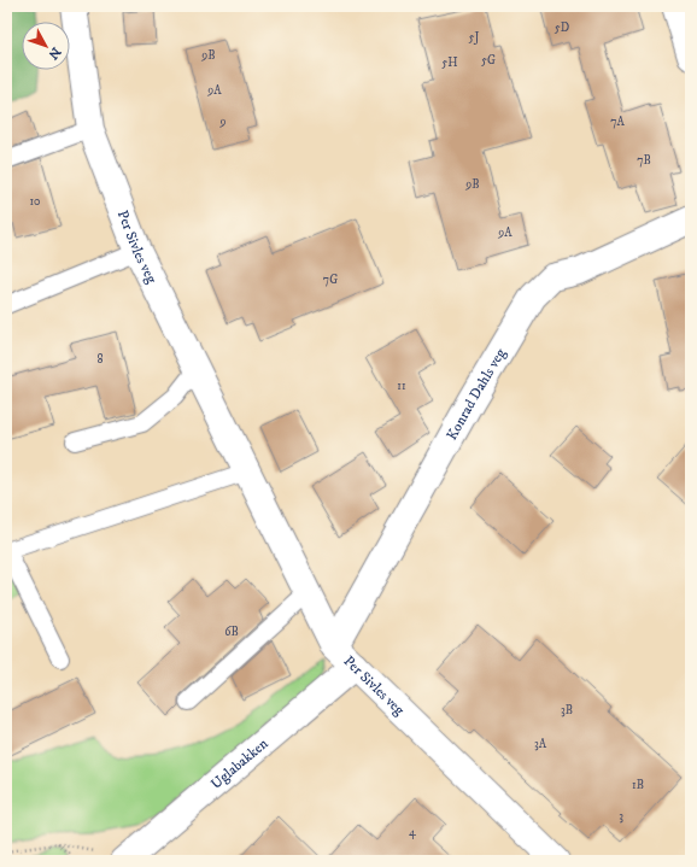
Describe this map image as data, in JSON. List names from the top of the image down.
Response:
{
  "streets": {
    "street": ["Per Sivles veg", "Konrad Dahls veg", "Uglabakken"]
  },
  "crossings": [
    ["Per Sivles veg", "Konrad Dahls veg"],
    ["Per Sivles veg", "Uglabakken"]
  ],
  "house_numbers": [
    "5D",
    "5J",
    "9B",
    "5G",
    "5H",
    "9A",
    "9",
    "7A",
    "7B",
    "9B",
    "10",
    "9A",
    "7G",
    "8",
    "11",
    "6B",
    "3B",
    "3A",
    "1B",
    "3",
    "4"
  ],
  "north": "bottom right"
}
